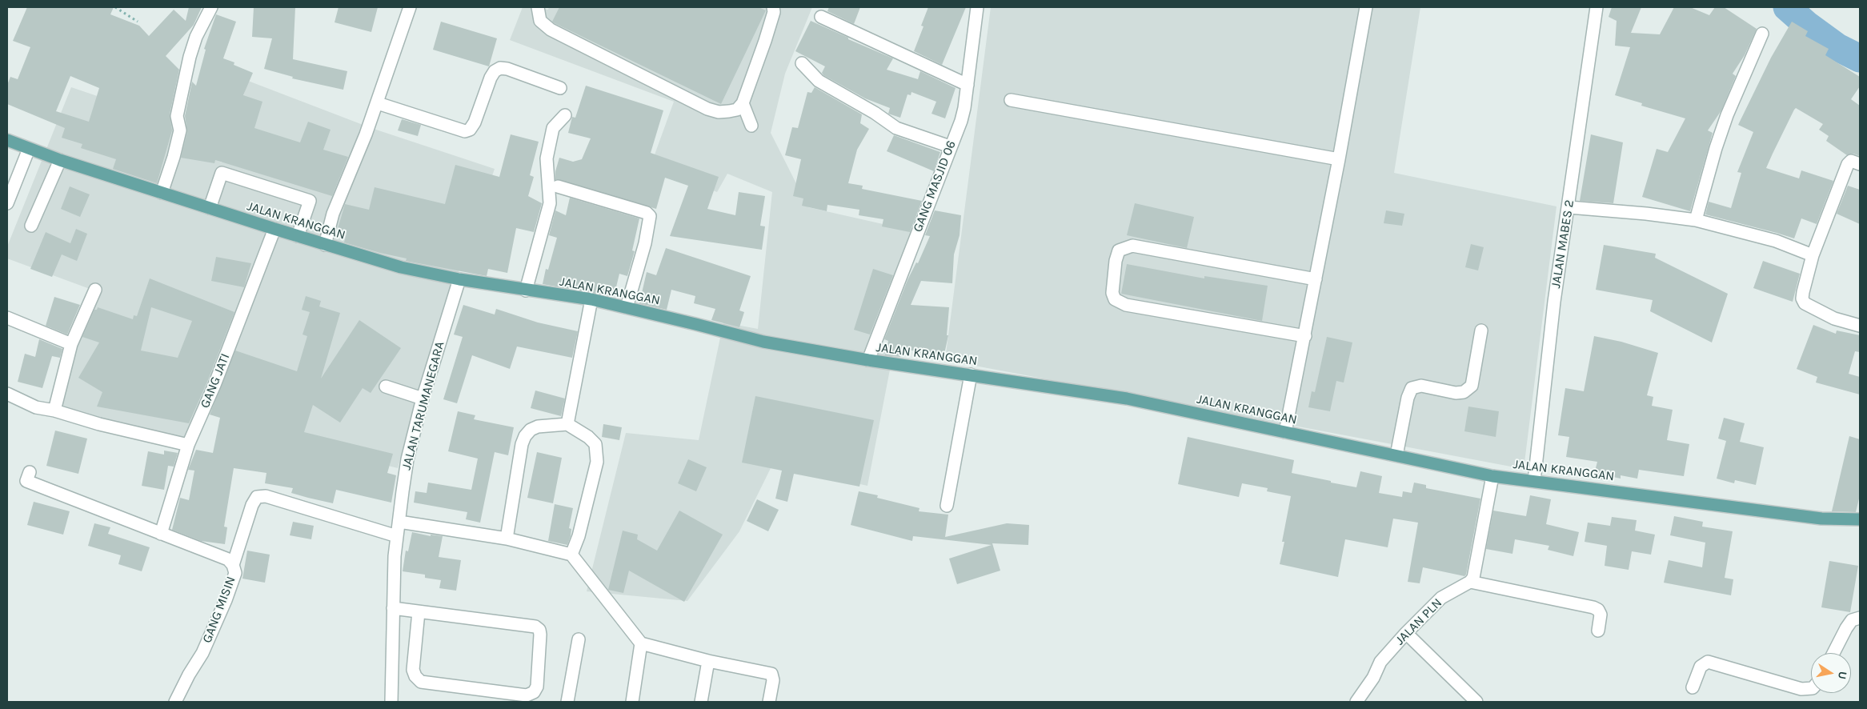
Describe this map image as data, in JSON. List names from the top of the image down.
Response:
{
  "streets": {
    "main road": ["JALAN KRANGGAN"],
    "street": [
      "GANG MASJID 06",
      "JALAN MABES 2",
      "GANG JATI",
      "JALAN TARUMANEGARA",
      "GANG MISIN",
      "JALAN PLN"
    ]
  },
  "crossings": [
    ["GANG MASJID 06", "JALAN KRANGGAN"],
    ["JALAN KRANGGAN", "JALAN MABES 2"],
    ["JALAN KRANGGAN", "GANG JATI"],
    ["JALAN KRANGGAN", "JALAN TARUMANEGARA"],
    ["GANG JATI", "GANG MISIN"]
  ],
  "north": "right"
}
